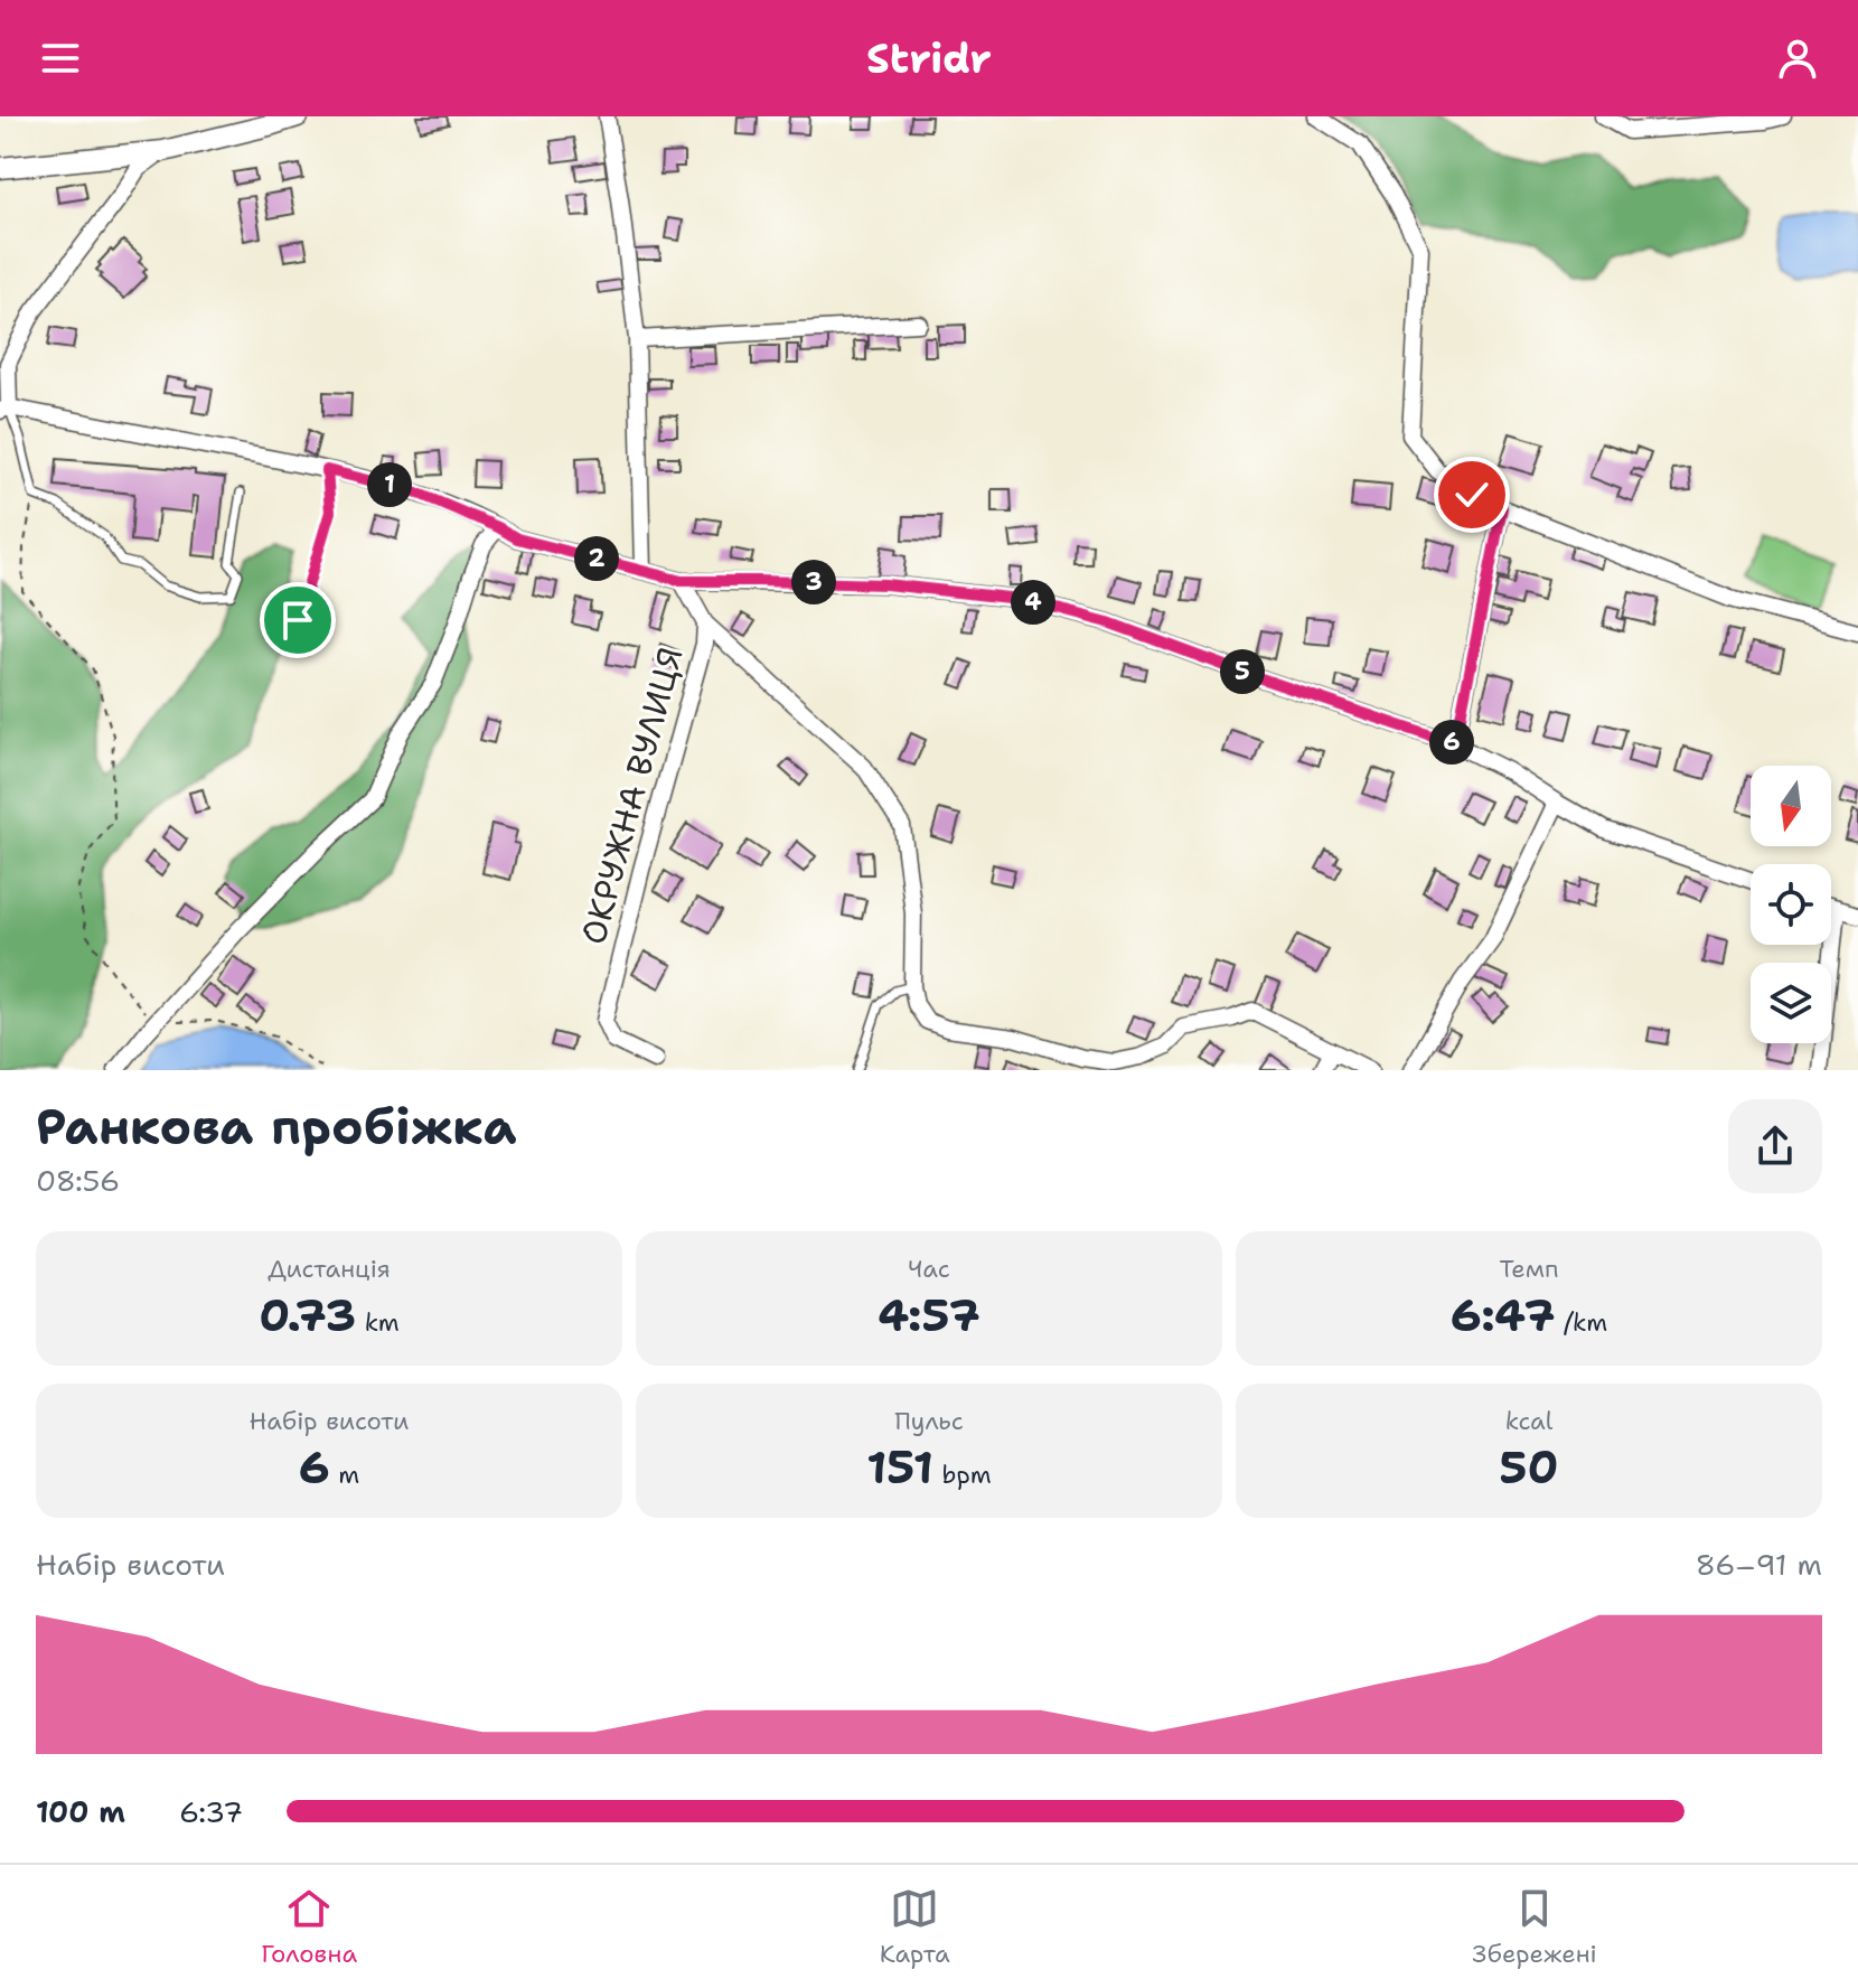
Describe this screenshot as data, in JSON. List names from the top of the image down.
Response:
{
  "streets": {
    "street": ["ОКРУЖНА ВУЛИЦЯ"]
  },
  "north": "bottom",
  "page": {
    "header": "Stridr",
    "pins": [
      "1",
      "2",
      "3",
      "4",
      "5",
      "6"
    ],
    "heading": ["Ранкова пробіжка", "08:56"],
    "stats": [
      ["Дистанція", "0.73 km"],
      ["Час", "4:57"],
      ["Темп", "6:47 /km"],
      ["Набір висоти", "6 m"],
      ["Пульс", "151 bpm"],
      ["kcal", "50"]
    ],
    "chart": ["Набір висоти", "86–91 m"],
    "list": [
      {
        "name": "100 m",
        "note": "6:37"
      }
    ],
    "tabs": ["Головна", "Карта", "Збережені"]
  }
}
